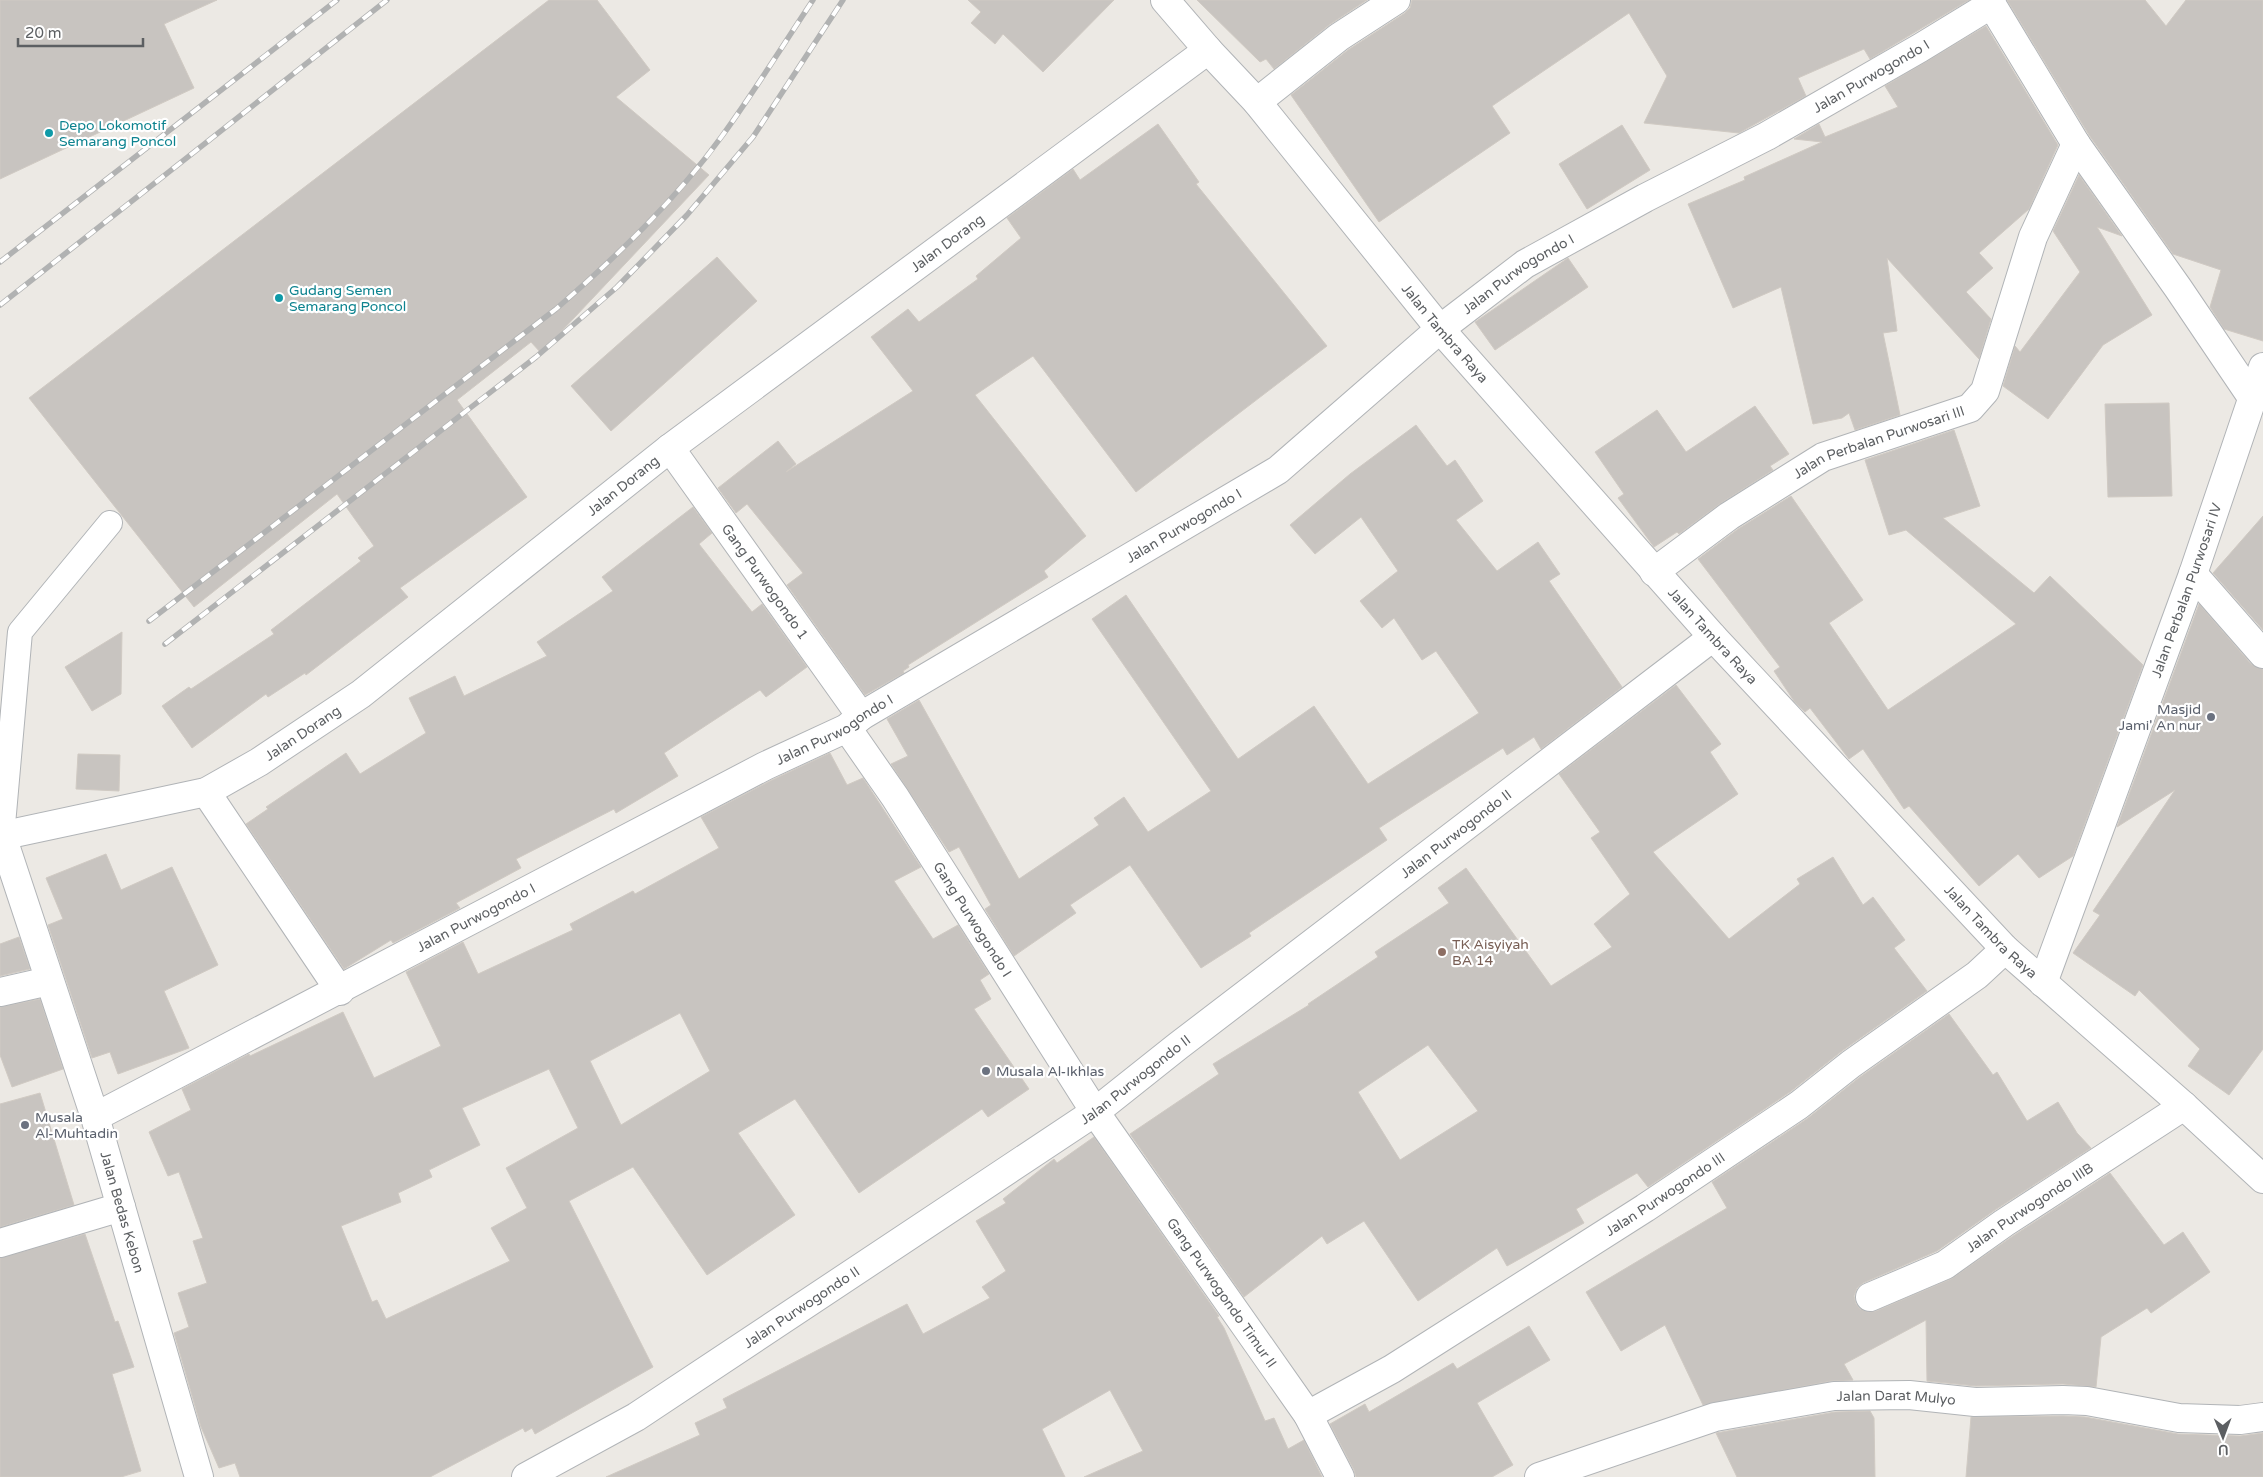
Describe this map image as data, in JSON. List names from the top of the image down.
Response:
{
  "streets": {
    "street": [
      "Jalan Purwogondo I",
      "Jalan Dorang",
      "Jalan Tambra Raya",
      "Jalan Perbalan Purwosari III",
      "Gang Purwogondo 1",
      "Jalan Perbalan Purwosari IV",
      "Jalan Purwogondo II",
      "Gang Purwogondo I",
      "Jalan Purwogondo III",
      "Jalan Purwogondo IIIB",
      "Jalan Bedas Kebon",
      "Gang Purwogondo Timur II",
      "Jalan Darat Mulyo"
    ]
  },
  "crossings": [
    ["Jalan Purwogondo I", "Jalan Tambra Raya"],
    ["Jalan Purwogondo I", "Gang Purwogondo 1"],
    ["Jalan Purwogondo I", "Gang Purwogondo I"],
    ["Jalan Purwogondo I", "Jalan Bedas Kebon"],
    ["Jalan Dorang", "Jalan Tambra Raya"],
    ["Jalan Dorang", "Gang Purwogondo 1"],
    ["Jalan Dorang", "Jalan Bedas Kebon"],
    ["Jalan Tambra Raya", "Jalan Perbalan Purwosari III"],
    ["Jalan Tambra Raya", "Jalan Perbalan Purwosari IV"],
    ["Jalan Tambra Raya", "Jalan Purwogondo II"],
    ["Jalan Tambra Raya", "Jalan Purwogondo III"],
    ["Jalan Tambra Raya", "Jalan Purwogondo IIIB"],
    ["Gang Purwogondo 1", "Gang Purwogondo I"],
    ["Jalan Purwogondo II", "Gang Purwogondo I"],
    ["Jalan Purwogondo II", "Gang Purwogondo Timur II"],
    ["Gang Purwogondo I", "Gang Purwogondo Timur II"],
    ["Jalan Purwogondo III", "Gang Purwogondo Timur II"]
  ],
  "places": [
    "Depo Lokomotif Semarang Poncol",
    "Gudang Semen Semarang Poncol",
    "Masjid Jami' An nur",
    "TK Aisyiyah BA 14",
    "Musala Al-Ikhlas",
    "Musala Al-Muhtadin"
  ],
  "scale_bar": "20 m",
  "north": "bottom"
}
